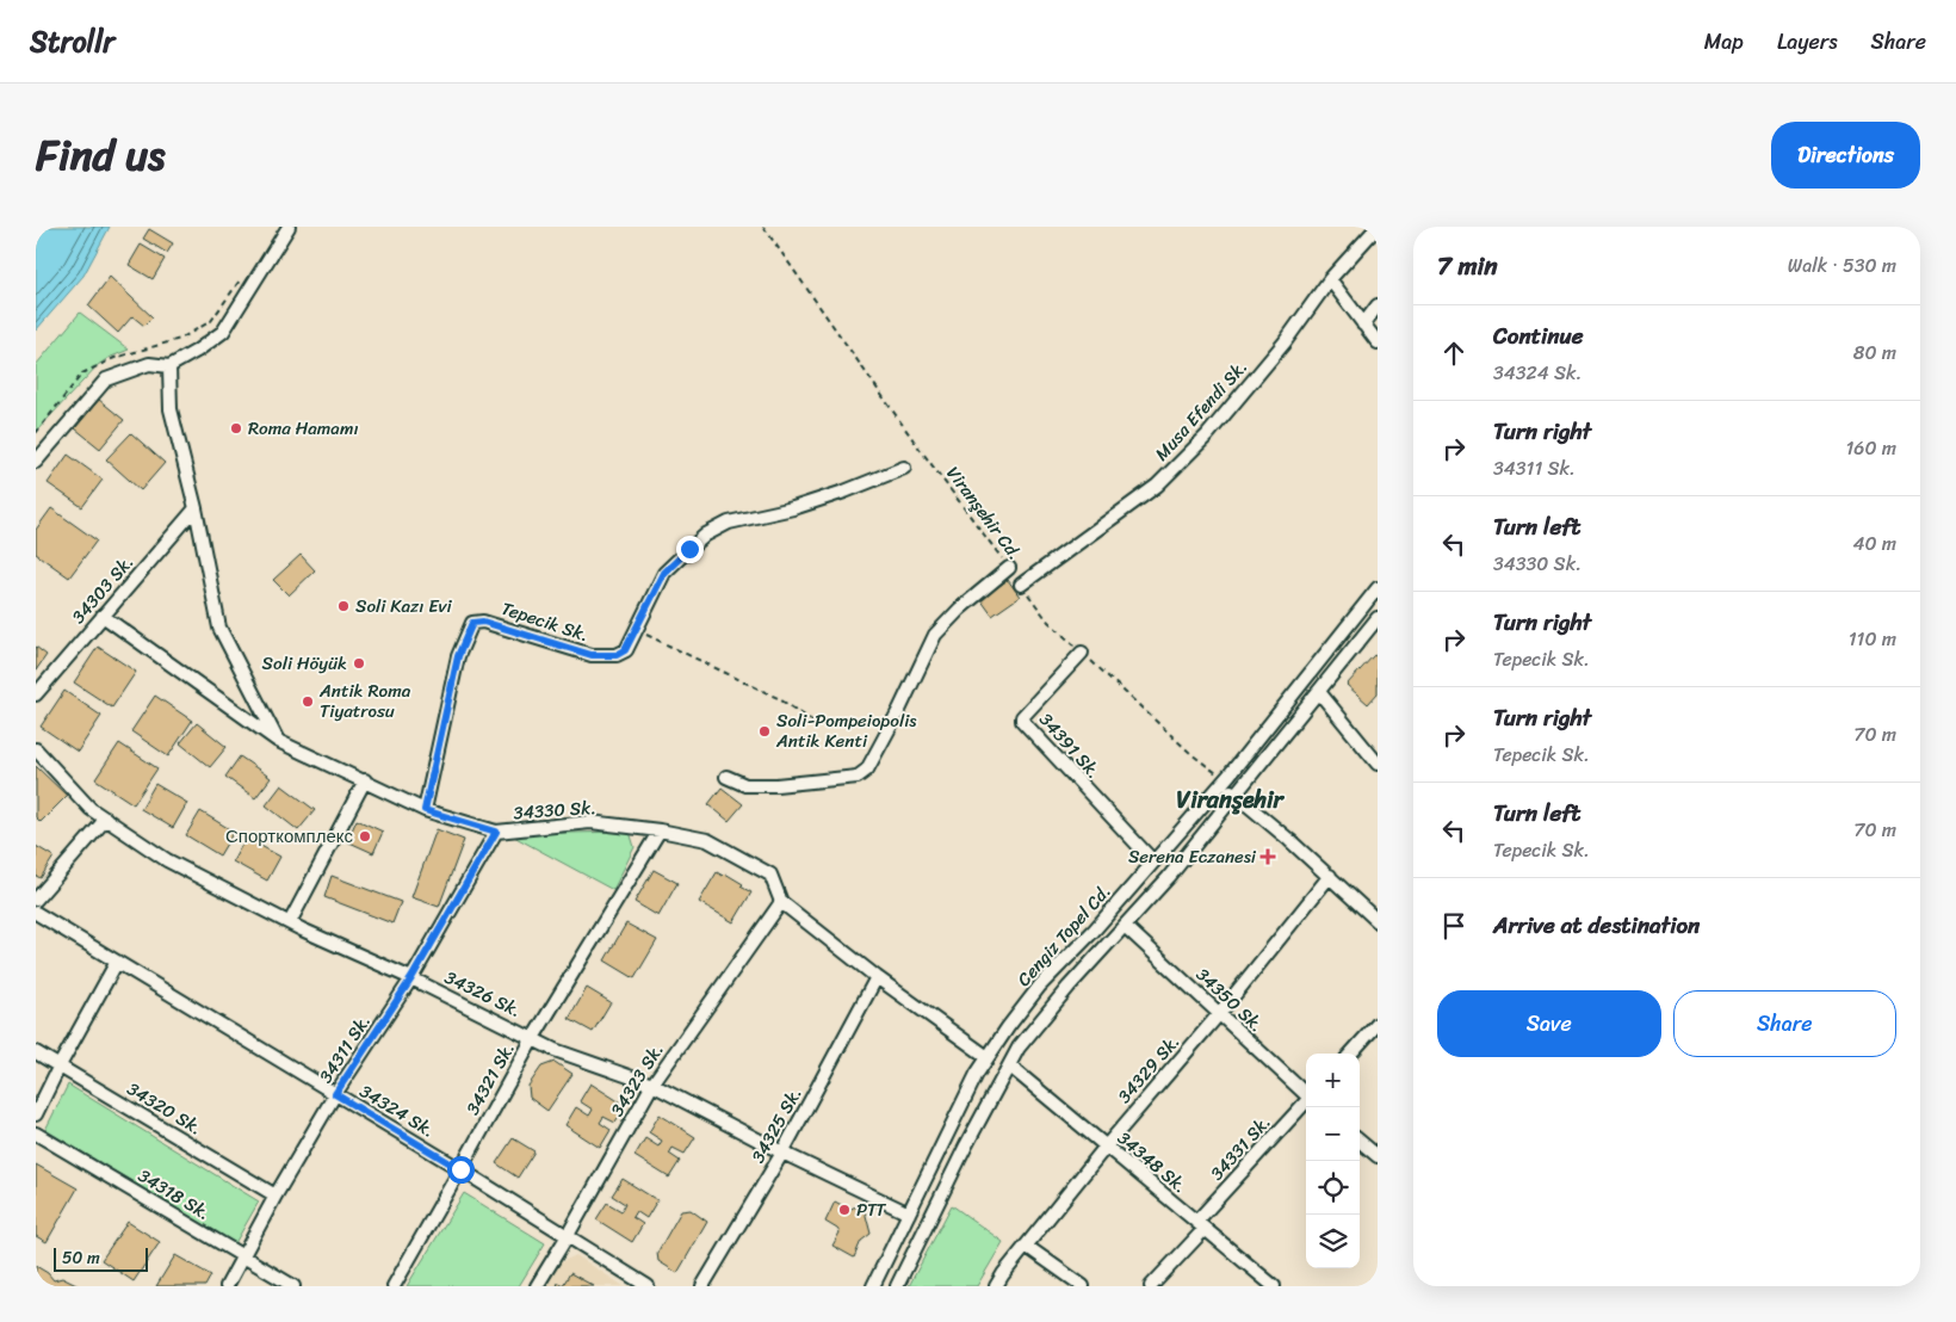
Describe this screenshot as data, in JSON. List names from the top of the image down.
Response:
{
  "streets": {
    "street": [
      "Musa Efendi Sk.",
      "34303 Sk.",
      "Tepecik Sk.",
      "34391 Sk.",
      "34330 Sk.",
      "Cengiz Topel Cd.",
      "34326 Sk.",
      "34350 Sk.",
      "34311 Sk.",
      "34329 Sk.",
      "34321 Sk.",
      "34323 Sk.",
      "34320 Sk.",
      "34324 Sk.",
      "34325 Sk.",
      "34331 Sk.",
      "34348 Sk.",
      "34318 Sk."
    ],
    "path": ["Viranşehir Cd."]
  },
  "crossings": [
    ["Musa Efendi Sk.", "Viranşehir Cd."],
    ["Viranşehir Cd.", "34391 Sk."],
    ["Viranşehir Cd.", "Cengiz Topel Cd."],
    ["34303 Sk.", "34330 Sk."],
    ["Tepecik Sk.", "34330 Sk."],
    ["34391 Sk.", "Cengiz Topel Cd."],
    ["34330 Sk.", "Cengiz Topel Cd."],
    ["34330 Sk.", "34311 Sk."],
    ["34330 Sk.", "34321 Sk."],
    ["34330 Sk.", "34323 Sk."],
    ["34330 Sk.", "34325 Sk."],
    ["Cengiz Topel Cd.", "34326 Sk."],
    ["34326 Sk.", "34311 Sk."],
    ["34326 Sk.", "34321 Sk."],
    ["34326 Sk.", "34323 Sk."],
    ["34326 Sk.", "34325 Sk."],
    ["34350 Sk.", "34329 Sk."],
    ["34311 Sk.", "34320 Sk."],
    ["34311 Sk.", "34324 Sk."],
    ["34311 Sk.", "34318 Sk."],
    ["34329 Sk.", "34348 Sk."],
    ["34321 Sk.", "34324 Sk."],
    ["34323 Sk.", "34324 Sk."],
    ["34331 Sk.", "34348 Sk."]
  ],
  "districts": ["Viranşehir"],
  "places": {
    "other": [
      "Roma Hamamı",
      "Soli Kazı Evi",
      "Soli Höyük",
      "Antik Roma Tiyatrosu",
      "Soli-Pompeiopolis Antik Kenti",
      "Спорткомплекс",
      "PTT"
    ],
    "health": ["Serena Eczanesi"]
  },
  "scale_bar": "50 m",
  "page": {
    "header": "Strollr",
    "nav": ["Map", "Layers", "Share"],
    "title": "Find us",
    "buttons": [
      "Directions",
      ["Save", "Share"]
    ],
    "heading": ["7 min", "Walk · 530 m"],
    "list": [
      ["Continue", "34324 Sk.", "80 m"],
      ["Turn right", "34311 Sk.", "160 m"],
      ["Turn left", "34330 Sk.", "40 m"],
      ["Turn right", "Tepecik Sk.", "110 m"],
      ["Turn right", "Tepecik Sk.", "70 m"],
      ["Turn left", "Tepecik Sk.", "70 m"],
      "Arrive at destination"
    ],
    "map_buttons": ["+", "−"],
    "scale": "50 m"
  }
}
